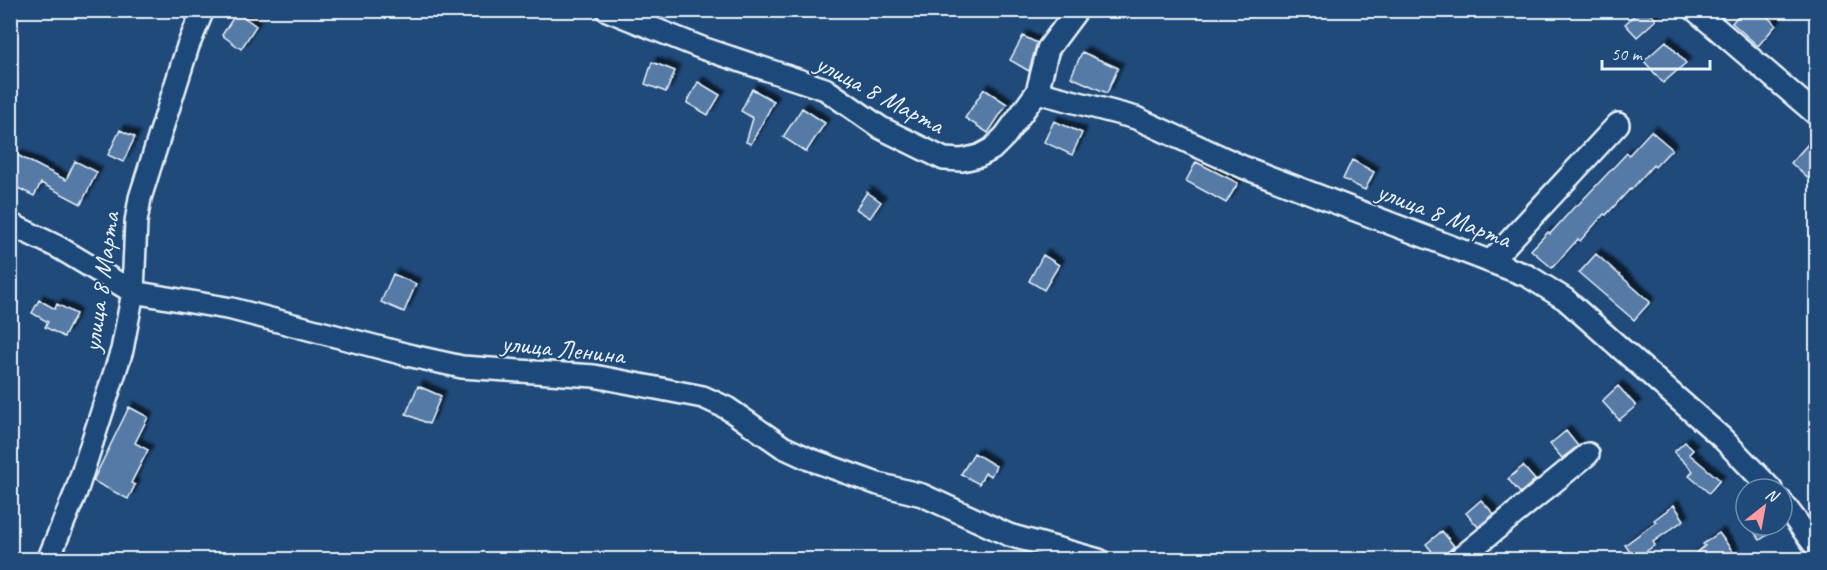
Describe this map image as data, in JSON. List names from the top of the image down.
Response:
{
  "streets": {
    "street": ["улица 8 Марта", "улица Ленина"]
  },
  "crossings": [
    ["улица 8 Марта", "улица Ленина"]
  ],
  "scale_bar": "50 m",
  "north": "top right"
}
